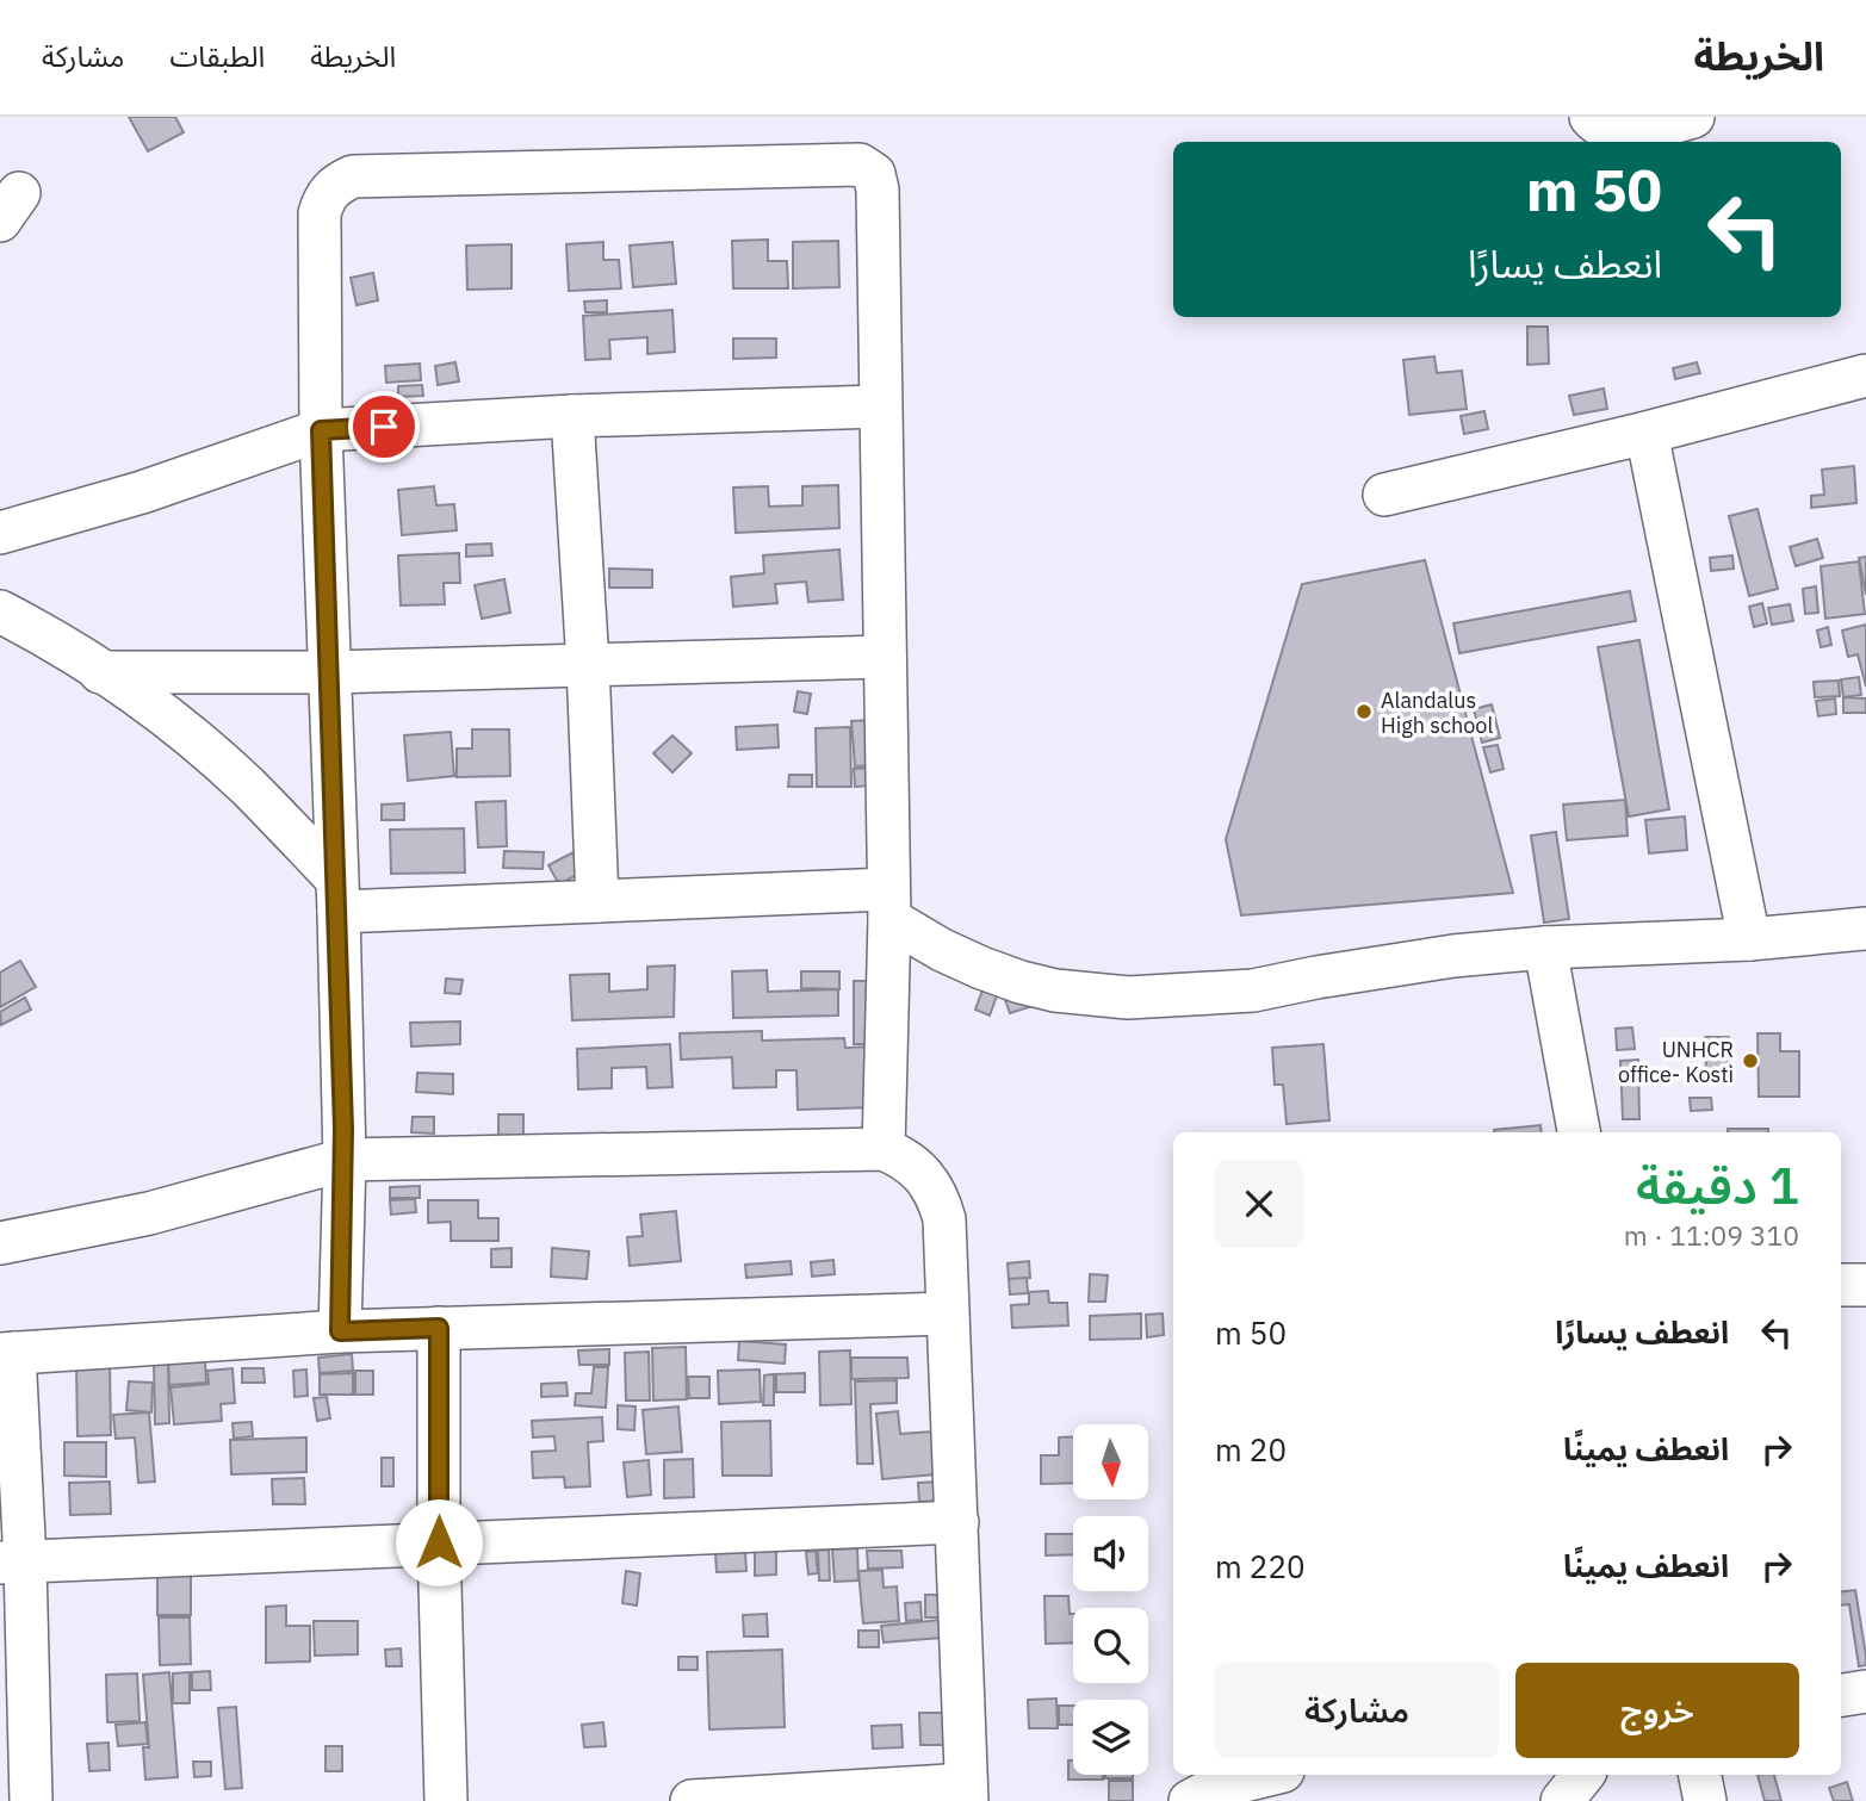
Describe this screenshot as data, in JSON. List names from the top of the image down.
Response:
{
  "places": ["Alandalus High school", "UNHCR office- Kosti"],
  "north": "bottom",
  "page": {
    "header": "الخريطة",
    "nav": ["الخريطة", "الطبقات", "مشاركة"],
    "turn": ["50 m", "انعطف يسارًا"],
    "heading": ["1 دقيقة", "310 m · 11:09"],
    "list": [
      {
        "name": "انعطف يسارًا",
        "value": "50 m"
      },
      {
        "name": "انعطف يمينًا",
        "value": "20 m"
      },
      {
        "name": "انعطف يمينًا",
        "value": "220 m"
      }
    ],
    "buttons": ["خروج", "مشاركة"]
  }
}
